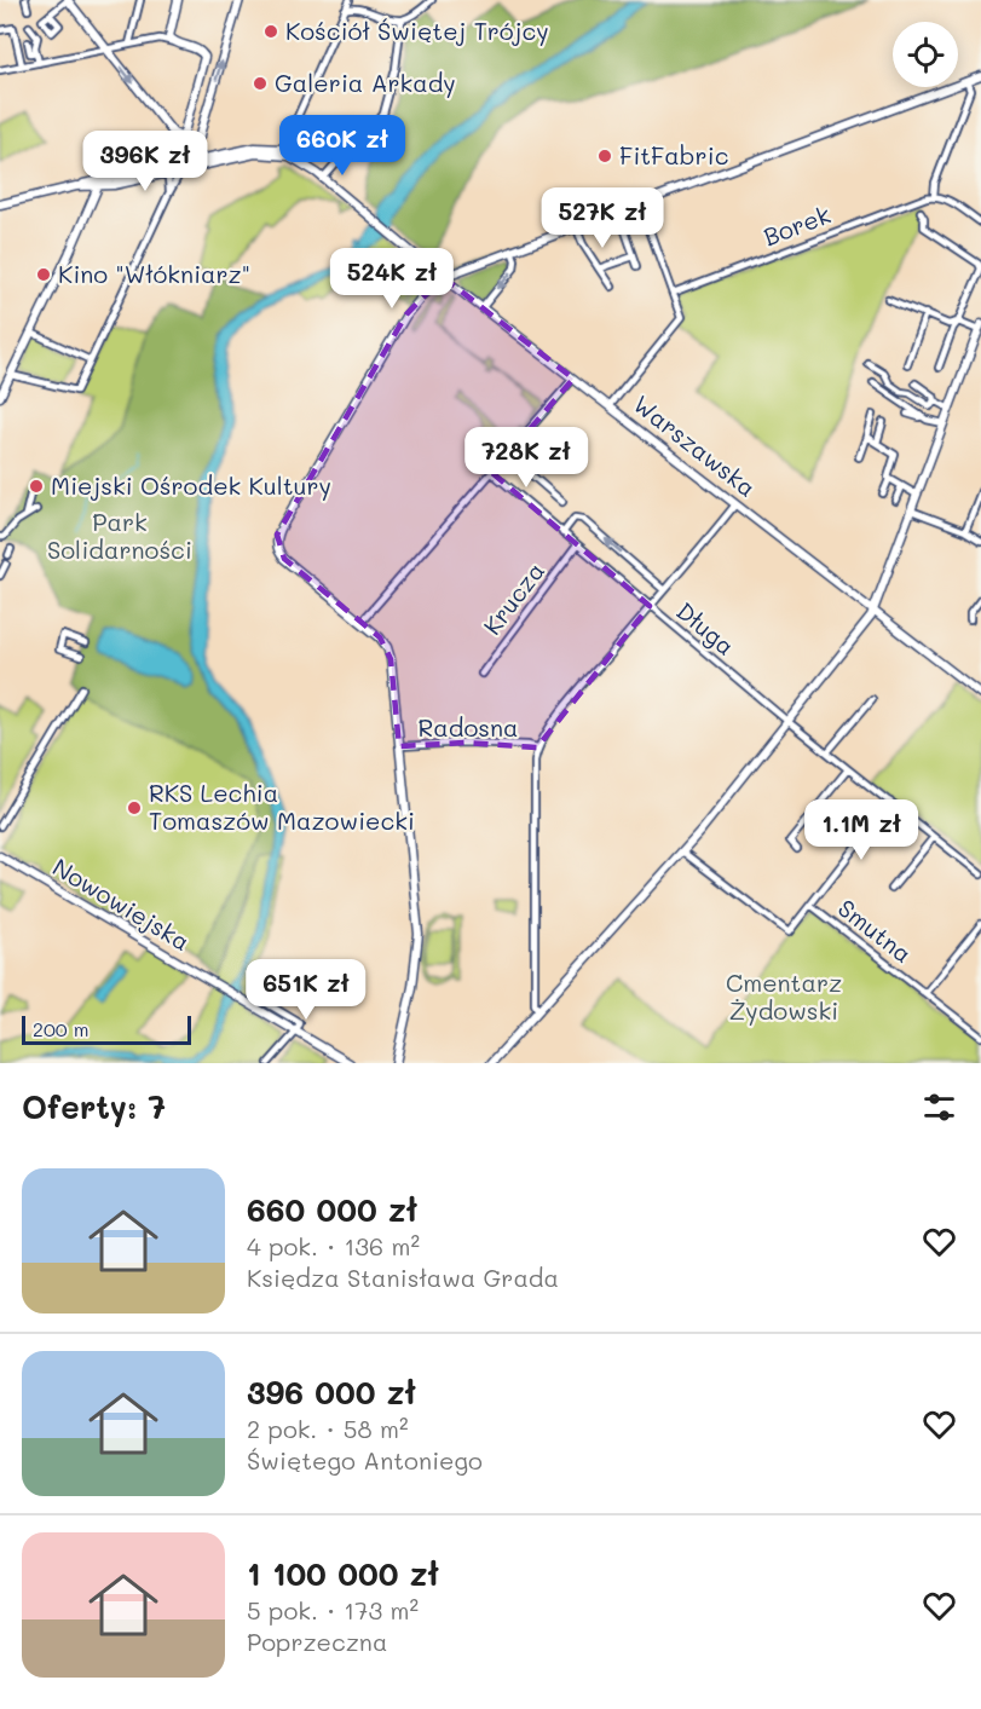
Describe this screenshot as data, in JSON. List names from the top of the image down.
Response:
{
  "streets": {
    "street": [
      "Borek",
      "Warszawska",
      "Krucza",
      "Długa",
      "Radosna",
      "Nowowiejska",
      "Smutna"
    ]
  },
  "crossings": [
    ["Krucza", "Długa"]
  ],
  "parks": ["Park Solidarności", "Cmentarz Żydowski"],
  "places": [
    "Kościół Świętej Trójcy",
    "Galeria Arkady",
    "FitFabric",
    "Kino \"Włókniarz\"",
    "Miejski Ośrodek Kultury",
    "RKS Lechia Tomaszów Mazowiecki"
  ],
  "scale_bar": "200 m",
  "page": {
    "price": [
      "660K zł",
      "396K zł",
      "527K zł",
      "524K zł",
      "728K zł",
      "1.1M zł",
      "651K zł"
    ],
    "scale": "200 m",
    "heading": "Oferty: 7",
    "list": [
      {
        "name": "660 000 zł",
        "note": "4 pok. · 136 m² · Księdza Stanisława Grada"
      },
      {
        "name": "396 000 zł",
        "note": "2 pok. · 58 m² · Świętego Antoniego"
      },
      {
        "name": "1 100 000 zł",
        "note": "5 pok. · 173 m² · Poprzeczna"
      }
    ]
  }
}
